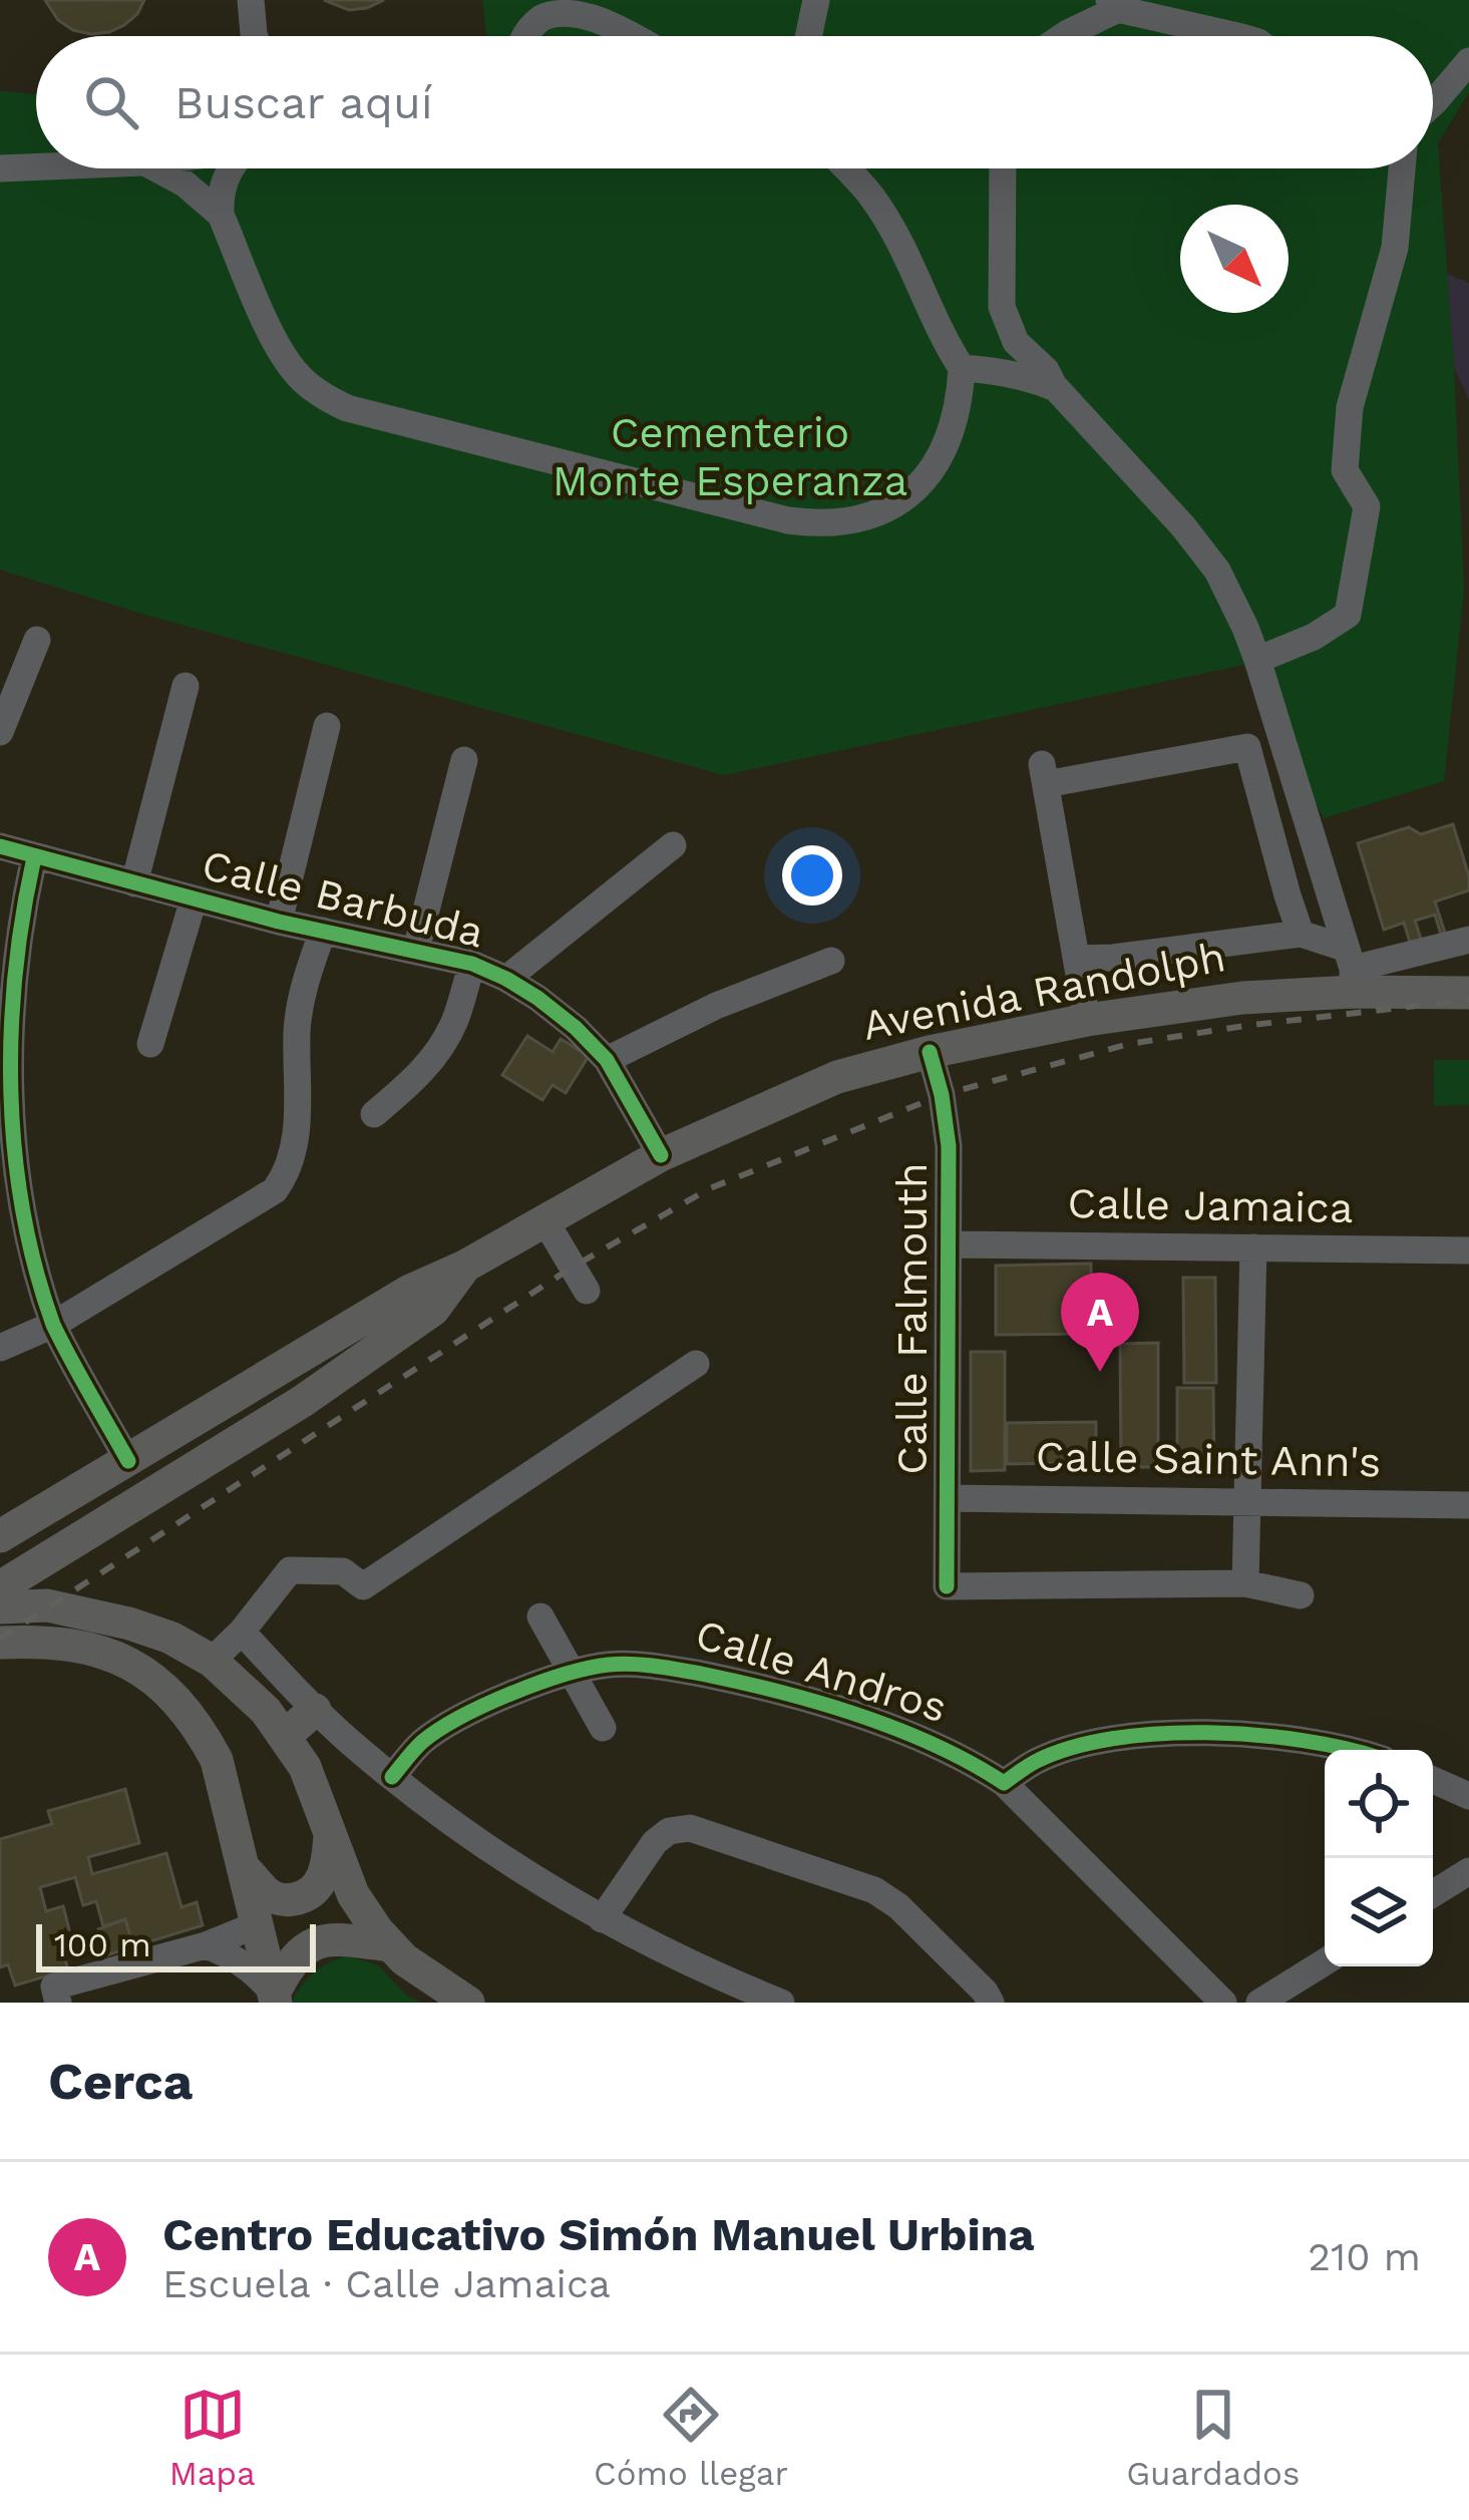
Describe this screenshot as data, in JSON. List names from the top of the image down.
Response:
{
  "streets": {
    "main road": ["Avenida Randolph"],
    "street": [
      "Calle Barbuda",
      "Calle Jamaica",
      "Calle Falmouth",
      "Calle Saint Ann's",
      "Calle Andros"
    ]
  },
  "crossings": [
    ["Calle Barbuda", "Avenida Randolph"],
    ["Avenida Randolph", "Calle Falmouth"],
    ["Calle Jamaica", "Calle Falmouth"],
    ["Calle Falmouth", "Calle Saint Ann's"]
  ],
  "parks": ["Cementerio Monte Esperanza"],
  "scale_bar": "100 m",
  "north": "bottom right",
  "page": {
    "search": "Buscar aquí",
    "pins": "A",
    "scale": "100 m",
    "heading": "Cerca",
    "list": [
      {
        "mark": "A",
        "name": "Centro Educativo Simón Manuel Urbina",
        "note": "Escuela · Calle Jamaica",
        "value": "210 m"
      }
    ],
    "nav": ["Mapa", "Cómo llegar", "Guardados"]
  }
}
